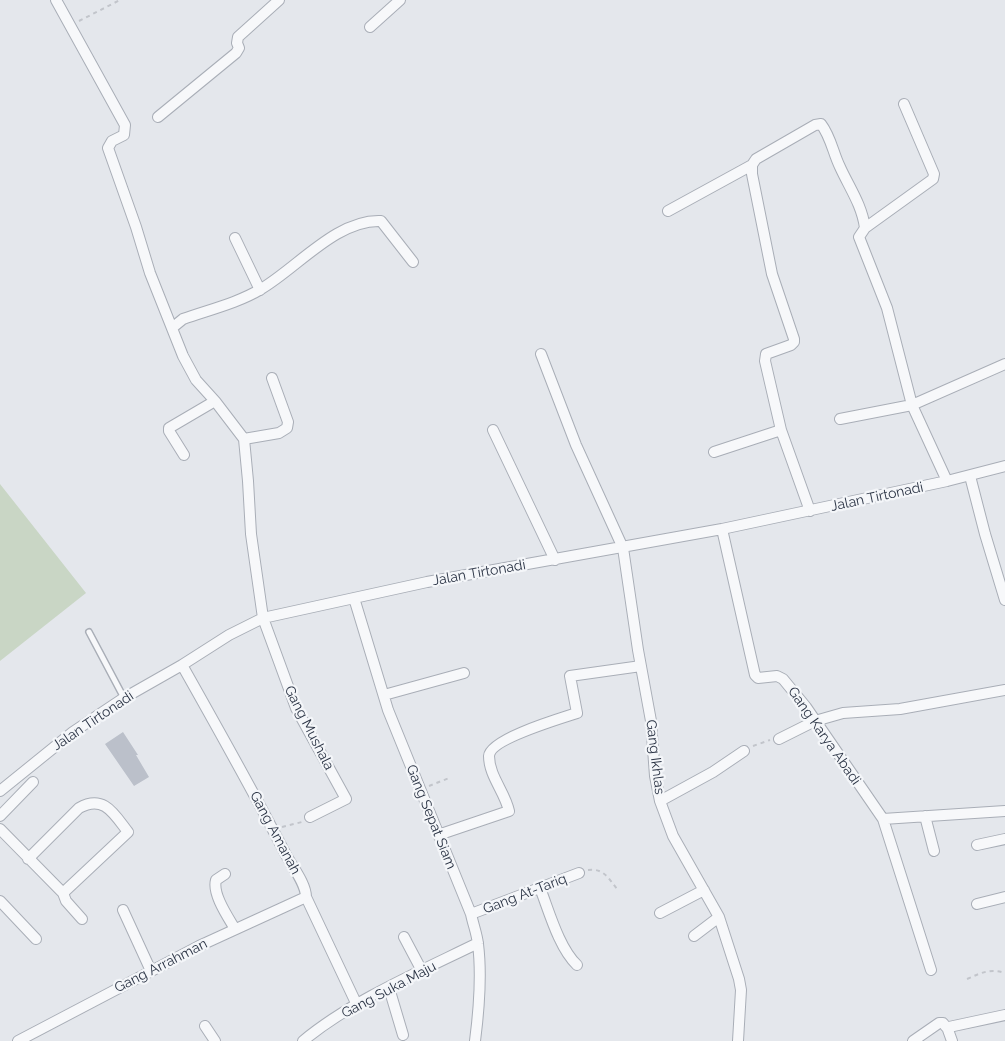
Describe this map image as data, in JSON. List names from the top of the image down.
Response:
{
  "streets": {
    "street": [
      "Jalan Tirtonadi",
      "Gang Mushala",
      "Gang Karya Abadi",
      "Gang Ikhlas",
      "Gang Sepat Siam",
      "Gang Amanah",
      "Gang At-Tariq",
      "Gang Arrahman",
      "Gang Suka Maju"
    ]
  },
  "crossings": [
    ["Jalan Tirtonadi", "Gang Mushala"],
    ["Jalan Tirtonadi", "Gang Karya Abadi"],
    ["Jalan Tirtonadi", "Gang Ikhlas"],
    ["Jalan Tirtonadi", "Gang Sepat Siam"],
    ["Jalan Tirtonadi", "Gang Amanah"],
    ["Gang Sepat Siam", "Gang At-Tariq"],
    ["Gang Sepat Siam", "Gang Suka Maju"],
    ["Gang Amanah", "Gang Arrahman"],
    ["Gang Amanah", "Gang Suka Maju"]
  ]
}
